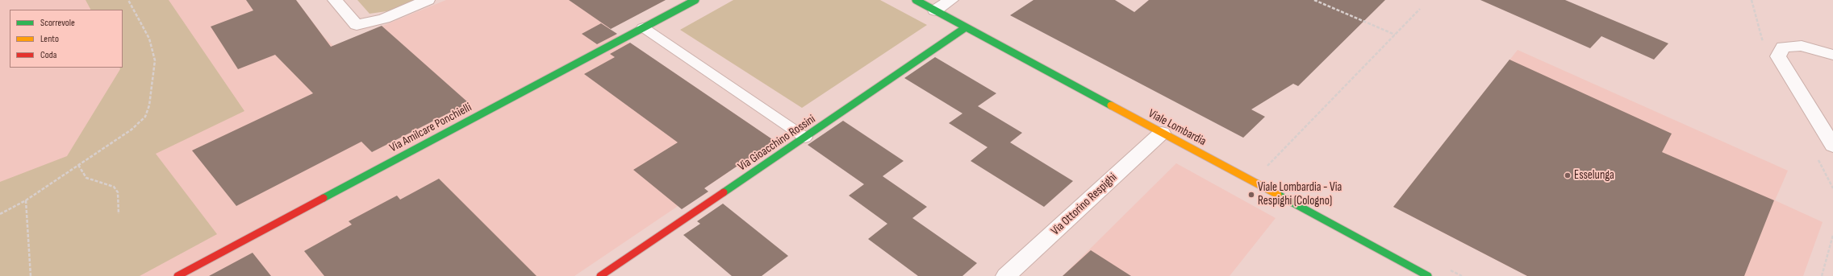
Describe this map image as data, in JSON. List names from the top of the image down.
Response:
{
  "streets": {
    "street": [
      "Via Amilcare Ponchielli",
      "Viale Lombardia",
      "Via Gioacchino Rossini",
      "Via Ottorino Respighi"
    ]
  },
  "crossings": [
    ["Viale Lombardia", "Via Gioacchino Rossini"],
    ["Viale Lombardia", "Via Ottorino Respighi"]
  ],
  "places": ["Esselunga", "Viale Lombardia - Via Respighi (Cologno)"],
  "legend": ["Scorrevole", "Lento", "Coda"]
}
